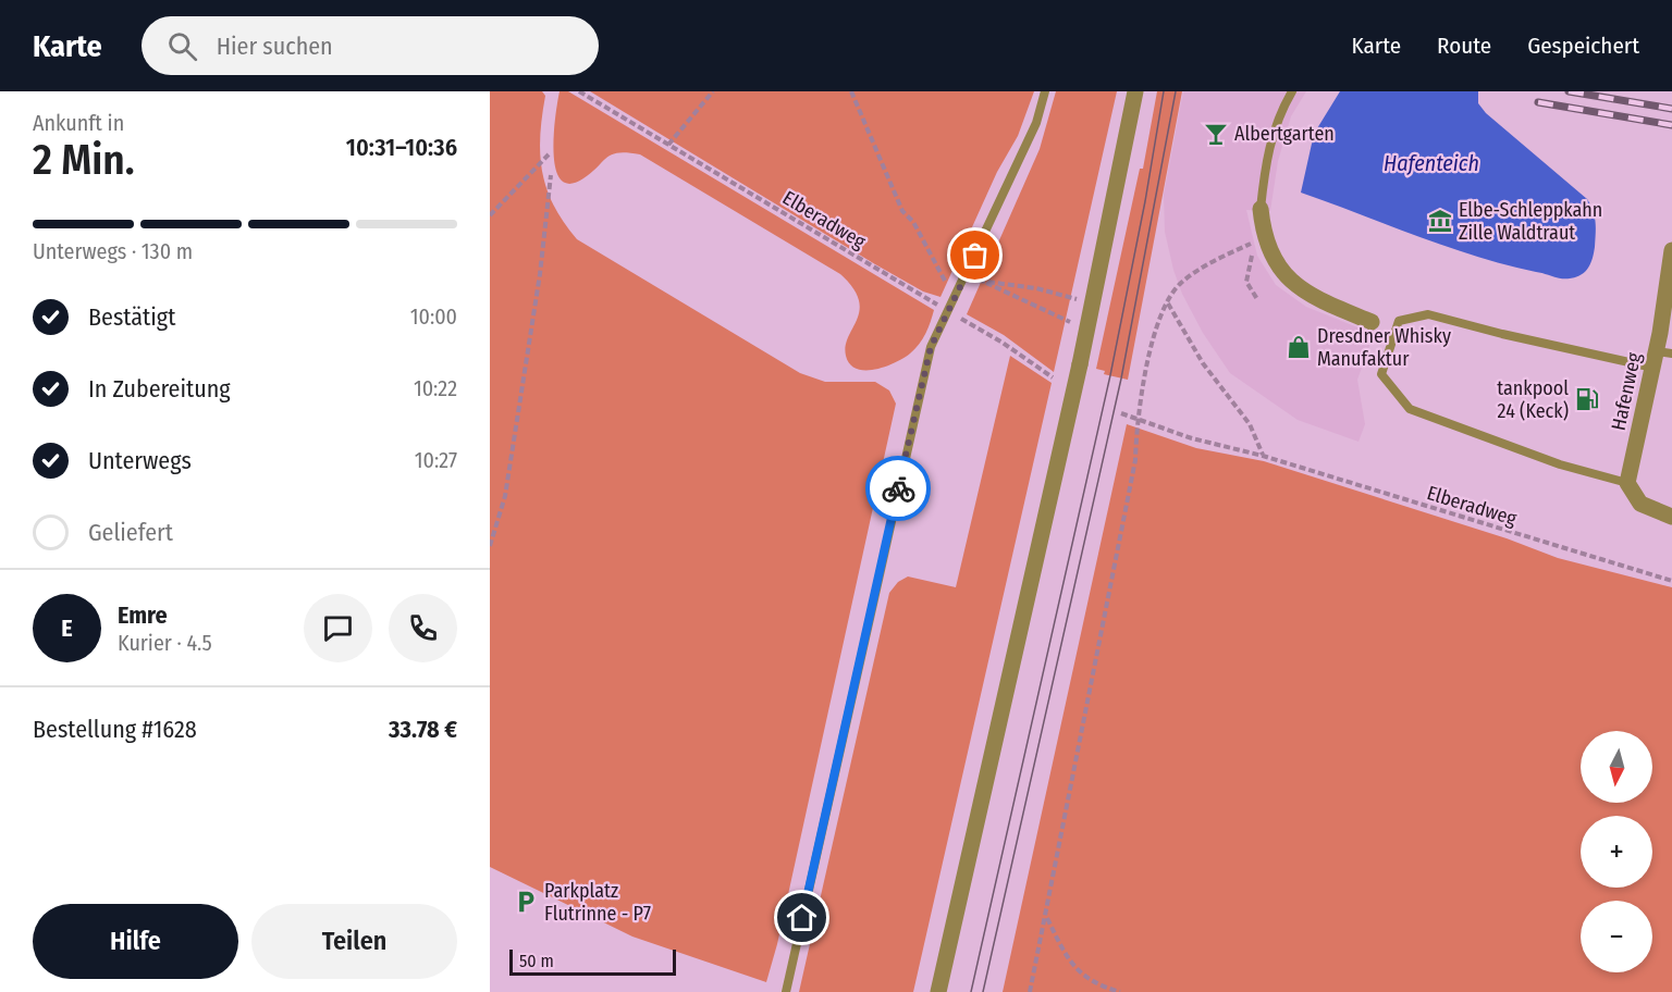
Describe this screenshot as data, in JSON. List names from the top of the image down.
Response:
{
  "streets": {
    "street": ["Hafenweg"],
    "path": ["Elberadweg"]
  },
  "water": ["Hafenteich"],
  "places": {
    "bar": ["Albertgarten"],
    "museum": ["Elbe-Schleppkahn Zille Waldtraut"],
    "shop": ["Dresdner Whisky Manufaktur"],
    "fuel station": ["tankpool 24 (Keck)"],
    "parking": ["Parkplatz Flutrinne - P7"]
  },
  "scale_bar": "50 m",
  "north": "bottom",
  "page": {
    "header": "Karte",
    "search": "Hier suchen",
    "nav": ["Karte", "Route", "Gespeichert"],
    "heading": ["2 Min.", "Ankunft in", "10:31–10:36"],
    "panel": [
      "Emre",
      "Kurier · 4.5",
      "Bestellung #1628",
      "33.78 €"
    ],
    "bar": "Unterwegs · 130 m",
    "list": [
      ["Bestätigt", "10:00"],
      ["In Zubereitung", "10:22"],
      ["Unterwegs", "10:27"],
      "Geliefert"
    ],
    "round": "E",
    "map_buttons": ["+", "−"],
    "buttons": ["Hilfe", "Teilen"],
    "scale": "50 m"
  }
}
